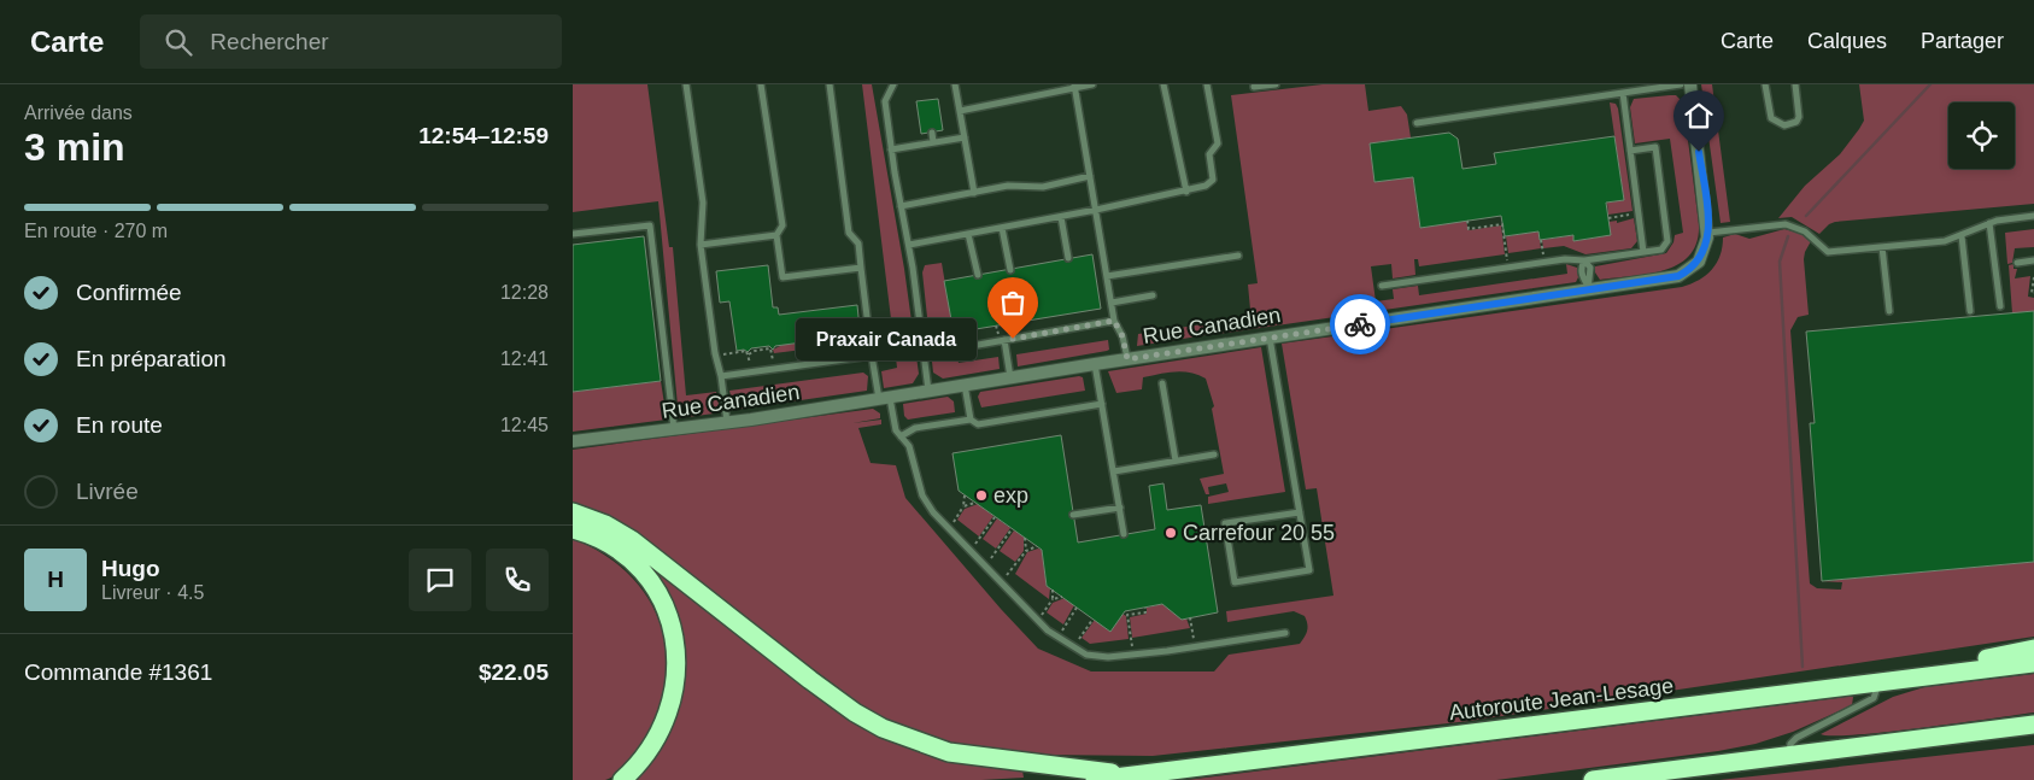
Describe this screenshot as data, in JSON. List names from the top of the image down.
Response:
{
  "streets": {
    "highway": ["Autoroute Jean-Lesage"],
    "street": ["Rue Canadien"]
  },
  "places": ["Praxair Canada", "exp", "Carrefour 20 55"],
  "page": {
    "header": "Carte",
    "search": "Rechercher",
    "nav": ["Carte", "Calques", "Partager"],
    "heading": ["3 min", "Arrivée dans", "12:54–12:59"],
    "panel": [
      "Hugo",
      "Livreur · 4.5",
      "Commande #1361",
      "$22.05"
    ],
    "bar": "En route · 270 m",
    "list": [
      ["Confirmée", "12:28"],
      ["En préparation", "12:41"],
      ["En route", "12:45"],
      "Livrée"
    ],
    "bubble": "Praxair Canada",
    "round": "H"
  }
}
